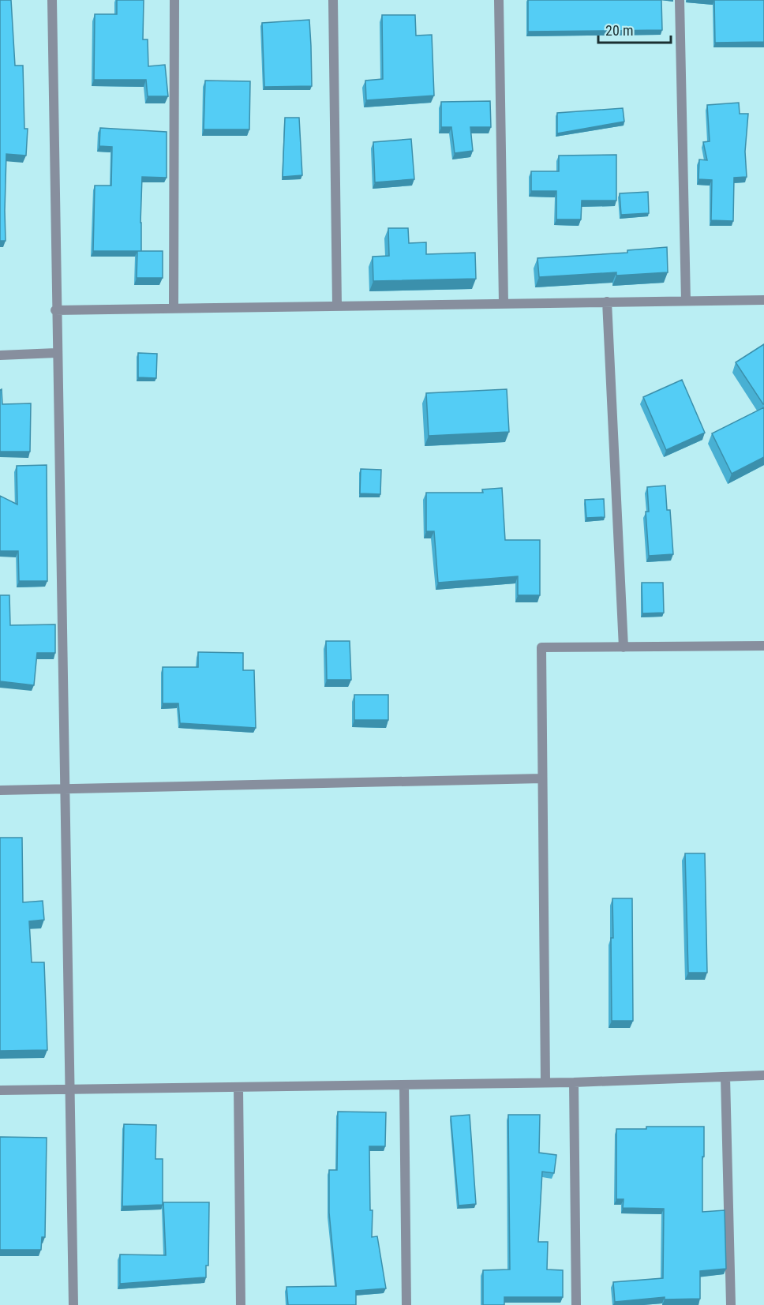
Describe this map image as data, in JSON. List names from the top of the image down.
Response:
{
  "scale_bar": "20 m"
}
